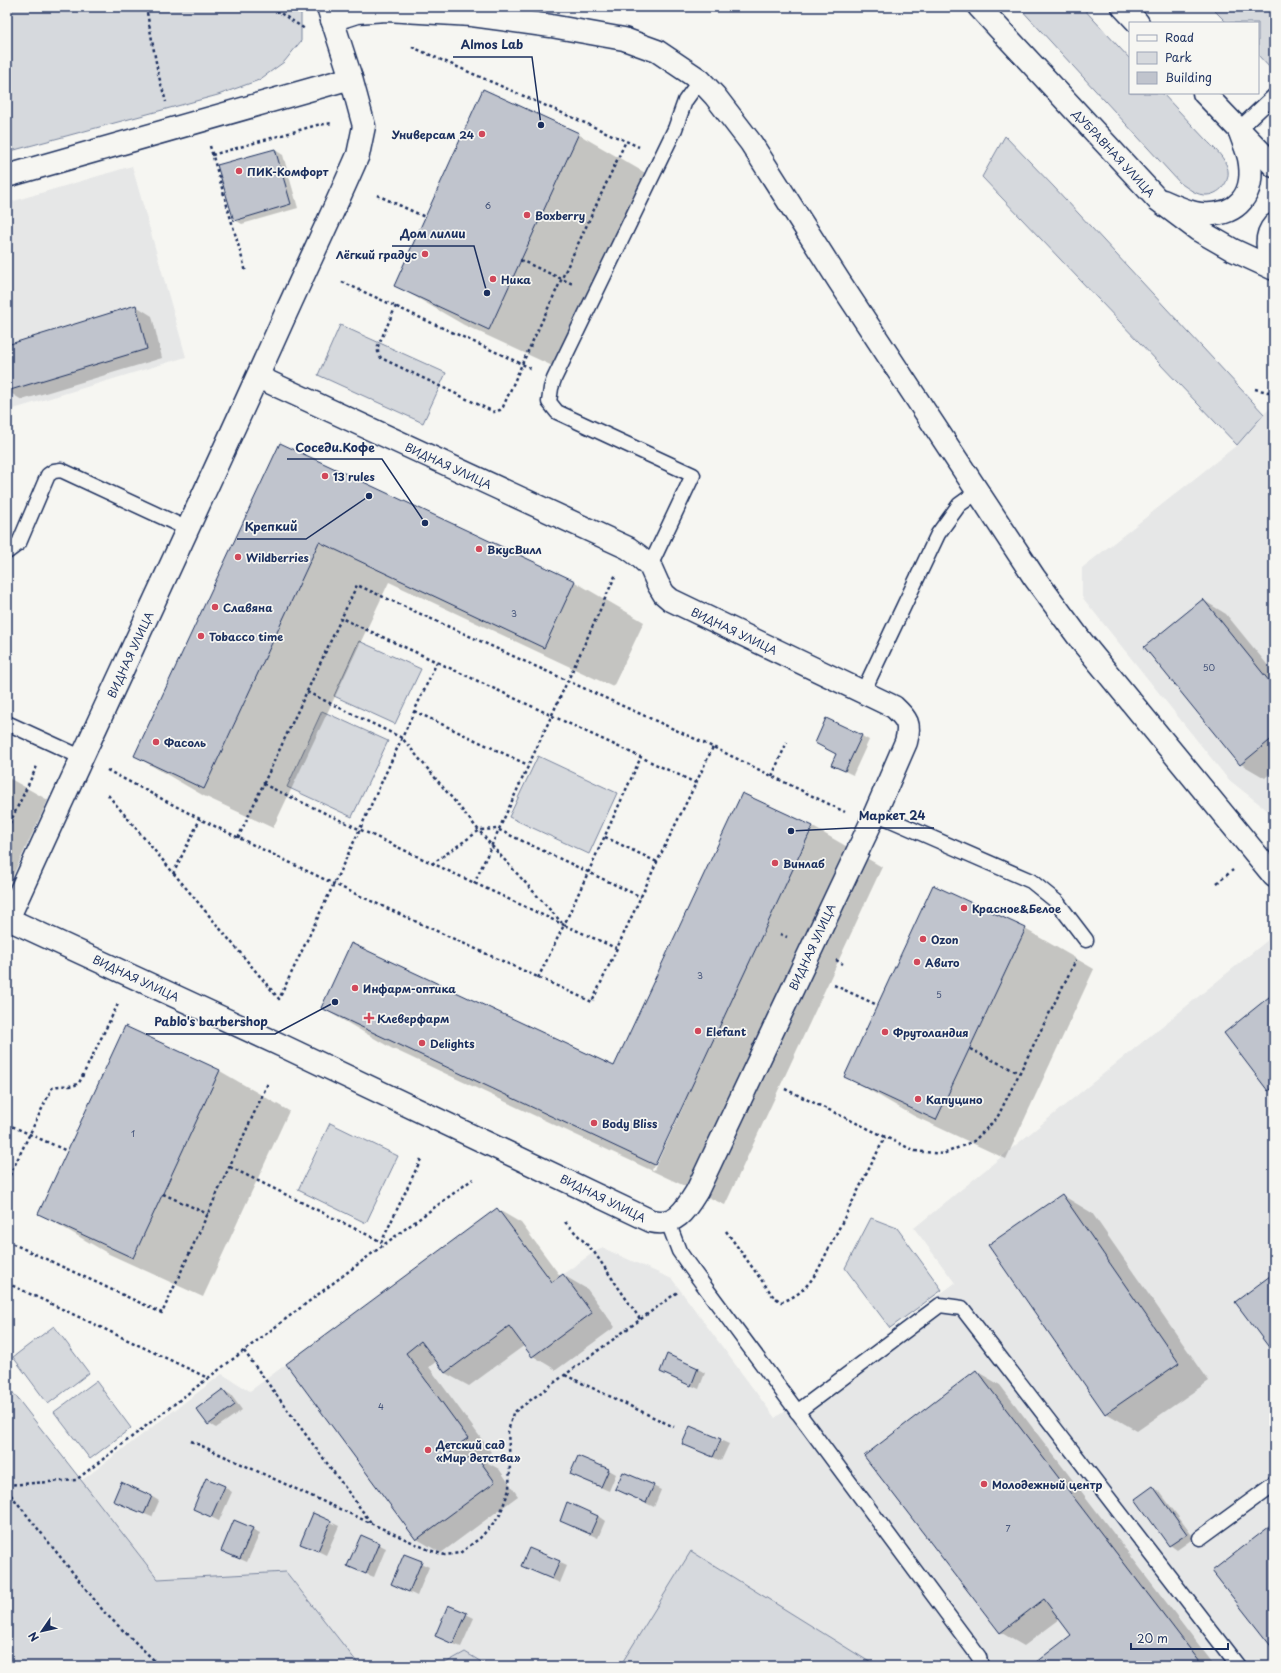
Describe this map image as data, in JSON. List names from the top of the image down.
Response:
{
  "streets": {
    "street": ["ДУБРАВНАЯ УЛИЦА", "ВИДНАЯ УЛИЦА"]
  },
  "places": {
    "other": [
      "Almos Lab",
      "Универсам 24",
      "ПИК-Комфорт",
      "Boxberry",
      "Лёгкий градус",
      "Ника",
      "Дом лилии",
      "13 rules",
      "Крепкий",
      "Соседи.Кофе",
      "ВкусВилл",
      "Wildberries",
      "Славяна",
      "Tobacco time",
      "Фасоль",
      "Маркет 24",
      "Винлаб",
      "Красное&Белое",
      "Ozon",
      "Авито",
      "Инфарм-оптика",
      "Pablo's barbershop",
      "Elefant",
      "Фрутоландия",
      "Delights",
      "Капуцино",
      "Body Bliss",
      "Детский сад «Мир детства»",
      "Молодежный центр"
    ],
    "health": ["Клеверфарм"]
  },
  "house_numbers": [
    "6",
    "3",
    "50",
    "3",
    "5",
    "1",
    "4",
    "7"
  ],
  "legend": ["Road", "Park", "Building"],
  "scale_bar": "20 m",
  "north": "bottom left"
}
